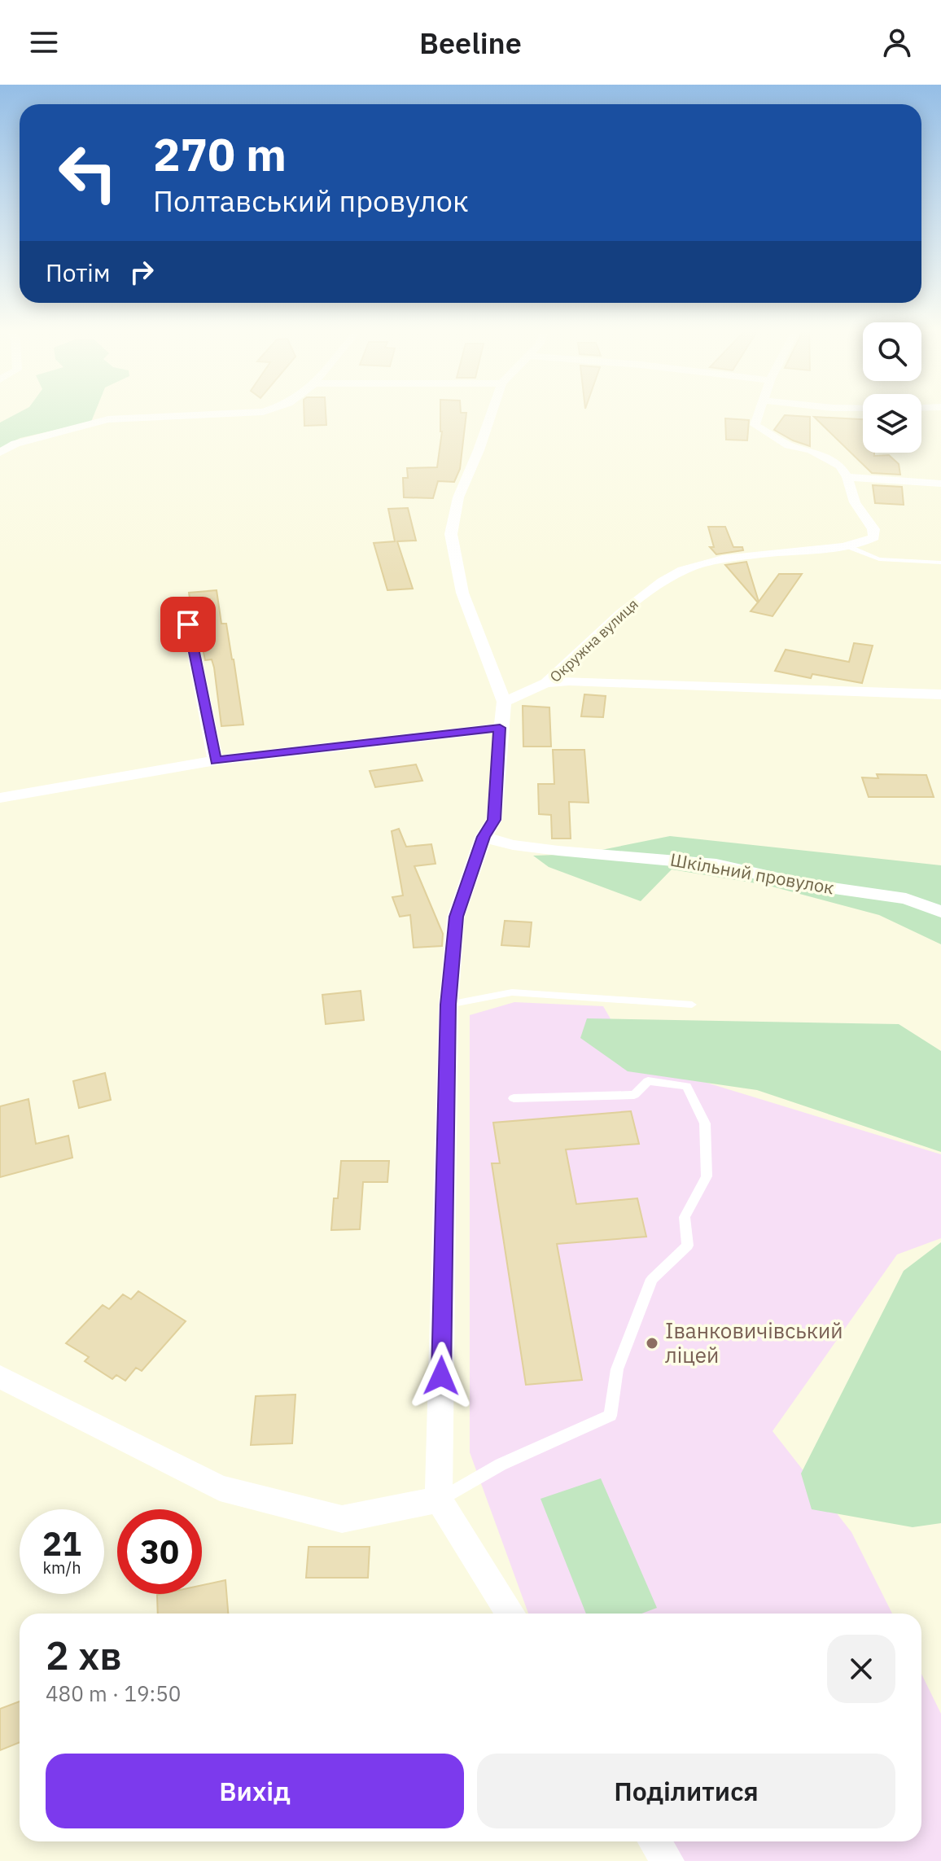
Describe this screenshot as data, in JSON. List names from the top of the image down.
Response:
{
  "streets": {
    "street": ["Окружна вулиця", "Шкільний провулок"]
  },
  "places": ["Іванковичівський ліцей"],
  "page": {
    "header": "Beeline",
    "turn": ["270 m", "Полтавський провулок"],
    "then": "Потім",
    "speed": "21 km/h",
    "limit": "30",
    "heading": ["2 хв", "480 m · 19:50"],
    "buttons": ["Вихід", "Поділитися"]
  }
}
